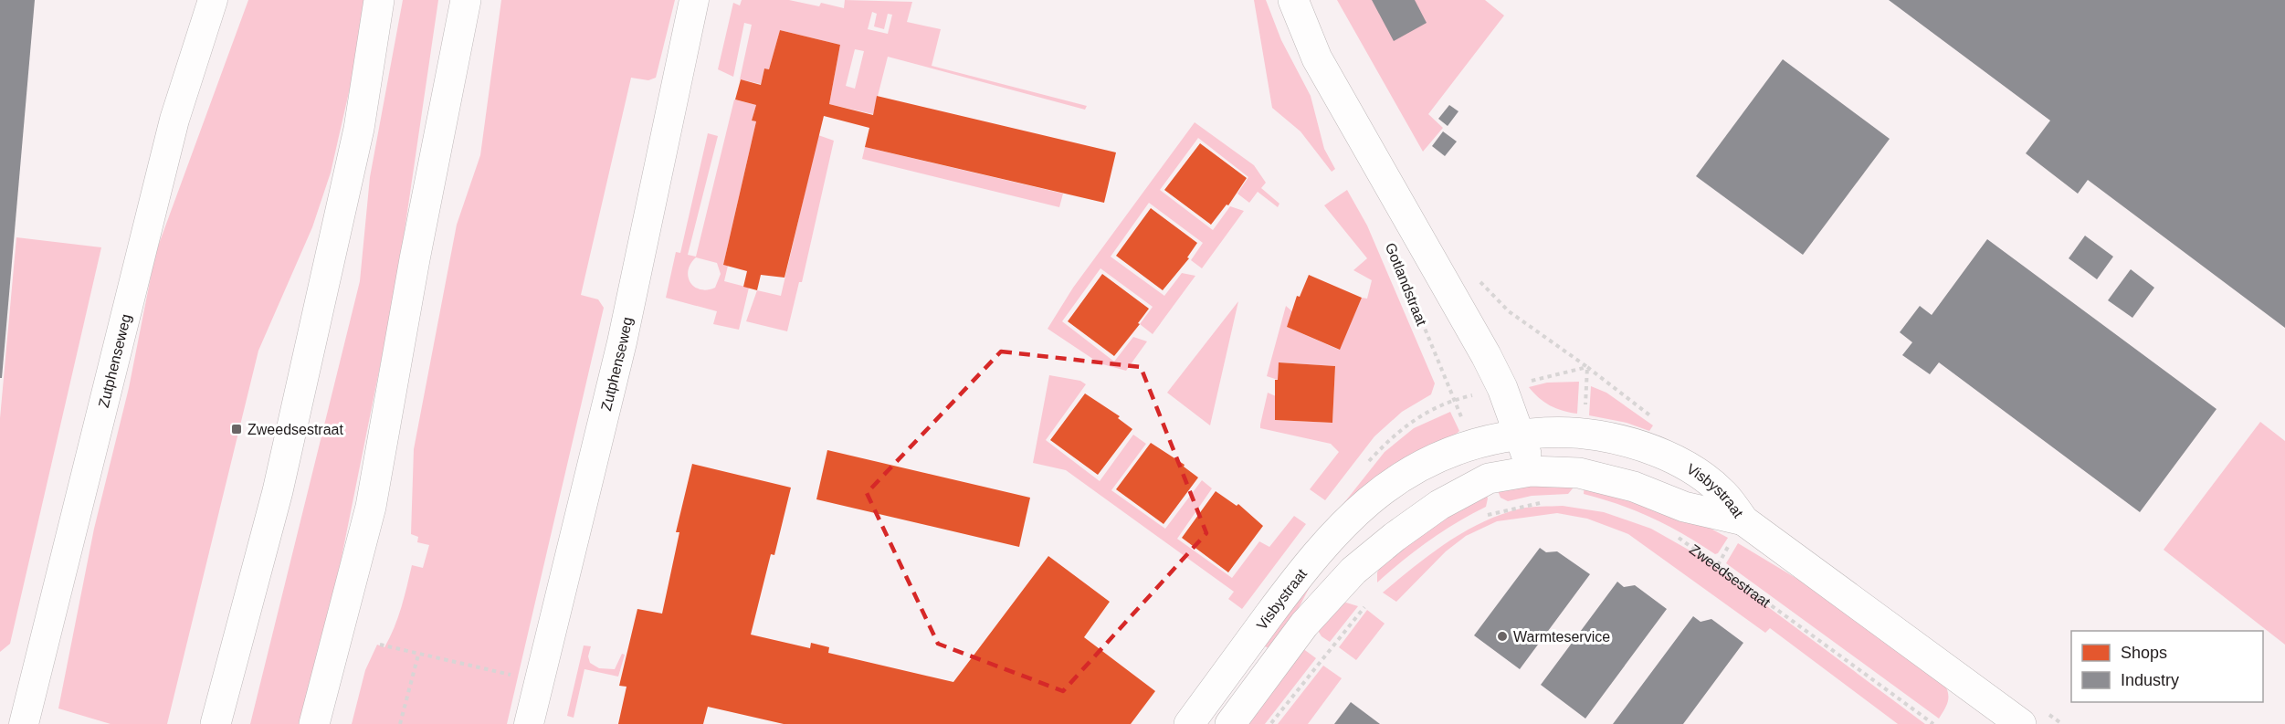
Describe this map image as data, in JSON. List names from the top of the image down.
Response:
{
  "streets": {
    "street": ["Gotlandstraat", "Zutphenseweg", "Visbystraat"],
    "path": ["Zweedsestraat"]
  },
  "crossings": [
    ["Gotlandstraat", "Visbystraat"]
  ],
  "places": {
    "transit": ["Zweedsestraat"],
    "other": ["Warmteservice"]
  },
  "legend": ["Shops", "Industry"]
}
